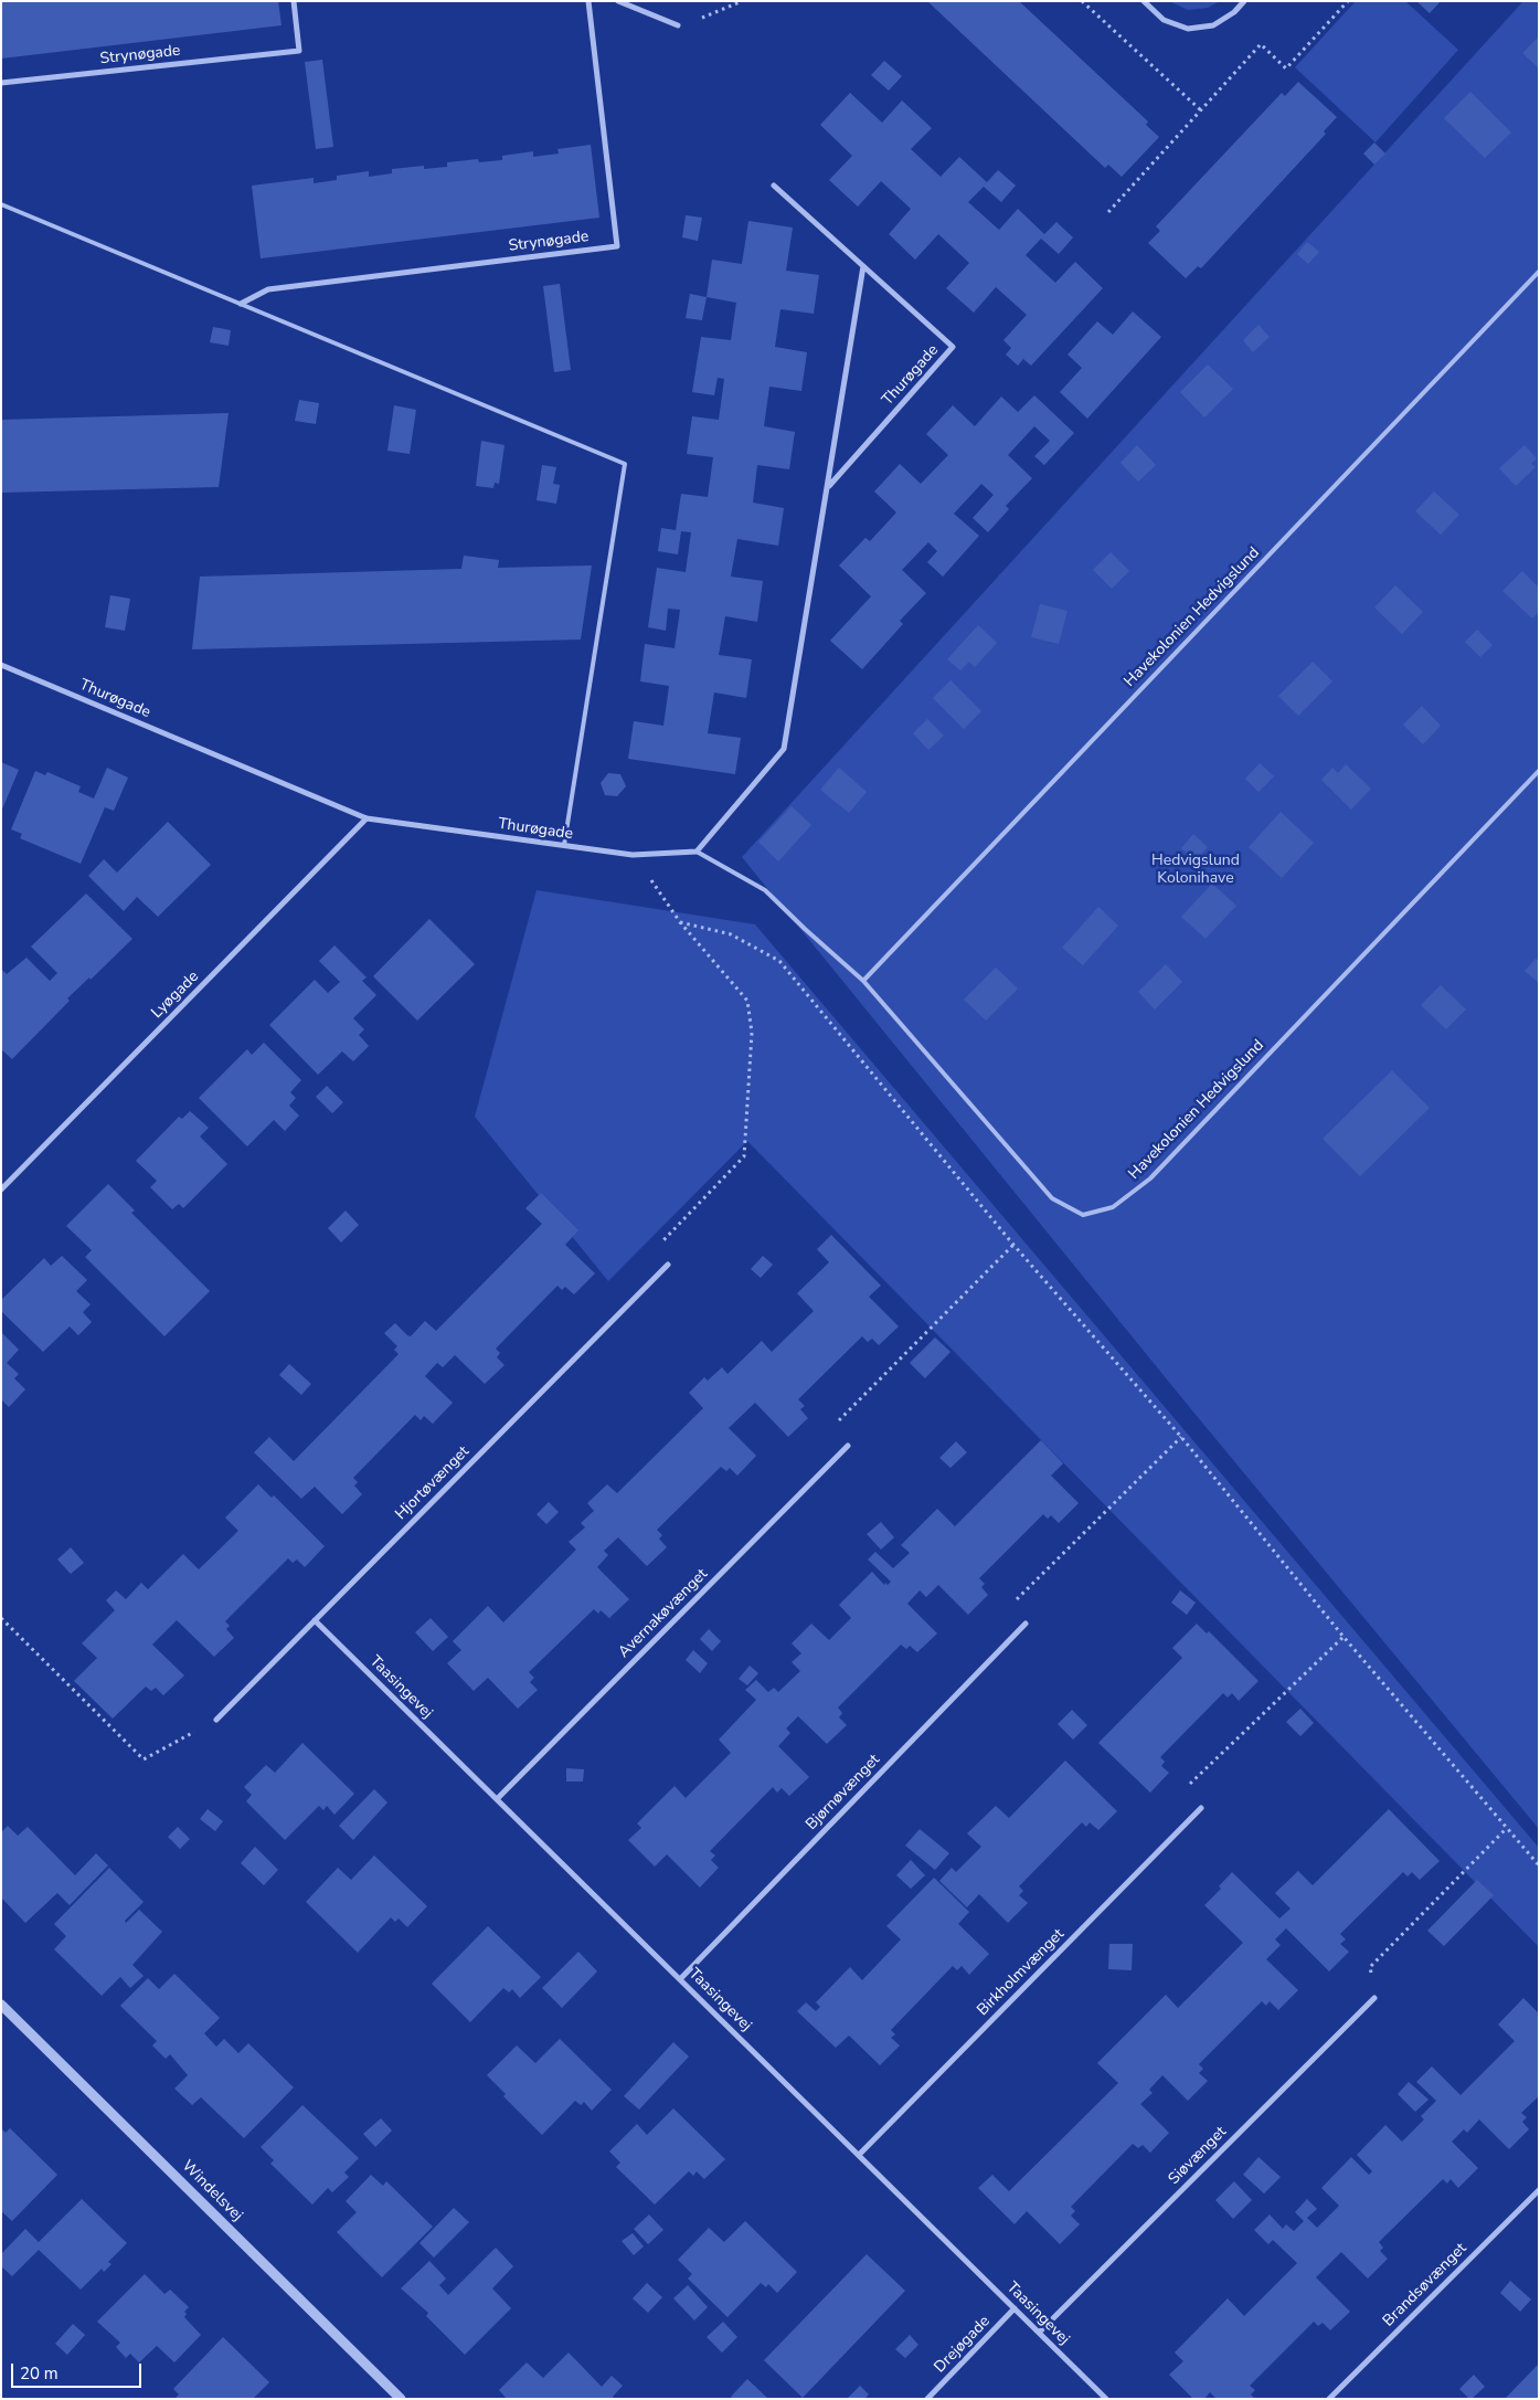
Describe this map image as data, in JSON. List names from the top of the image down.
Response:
{
  "streets": {
    "street": [
      "Strynøgade",
      "Thurøgade",
      "Lyøgade",
      "Hjortøvænget",
      "Avernakøvænget",
      "Taasingevej",
      "Bjørnøvænget",
      "Birkholmvænget",
      "Siøvænget",
      "Windelsvej",
      "Brandsøvænget",
      "Drejøgade"
    ],
    "lane": ["Havekolonien Hedvigslund"]
  },
  "crossings": [
    ["Thurøgade", "Havekolonien Hedvigslund"],
    ["Thurøgade", "Lyøgade"],
    ["Hjortøvænget", "Taasingevej"],
    ["Avernakøvænget", "Taasingevej"],
    ["Taasingevej", "Bjørnøvænget"],
    ["Taasingevej", "Birkholmvænget"],
    ["Taasingevej", "Siøvænget"],
    ["Taasingevej", "Drejøgade"]
  ],
  "parks": ["Hedvigslund Kolonihave"],
  "scale_bar": "20 m"
}
